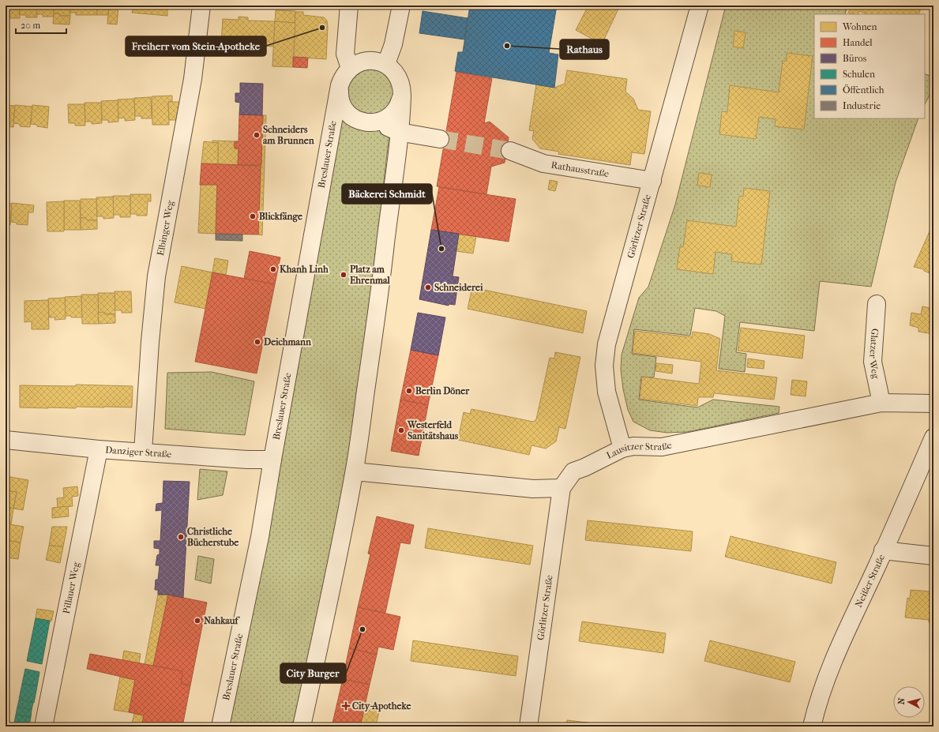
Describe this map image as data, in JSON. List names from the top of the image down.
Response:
{
  "streets": {
    "street": [
      "Breslauer Straße",
      "Rathausstraße",
      "Görlitzer Straße",
      "Elbinger Weg",
      "Glatzer Weg",
      "Lausitzer Straße",
      "Danziger Straße",
      "Neißer Straße",
      "Pillauer Weg"
    ]
  },
  "crossings": [
    ["Breslauer Straße", "Danziger Straße"],
    ["Rathausstraße", "Görlitzer Straße"],
    ["Görlitzer Straße", "Lausitzer Straße"],
    ["Elbinger Weg", "Danziger Straße"],
    ["Glatzer Weg", "Lausitzer Straße"],
    ["Danziger Straße", "Pillauer Weg"]
  ],
  "places": {
    "other": [
      "Freiherr vom Stein-Apotheke",
      "Rathaus",
      "Schneiders am Brunnen",
      "Blickfänge",
      "Bäckerei Schmidt",
      "Khanh Linh",
      "Platz am Ehrenmal",
      "Schneiderei",
      "Deichmann",
      "Berlin Döner",
      "Westerfeld Sanitätshaus",
      "Christliche Bücherstube",
      "Nahkauf",
      "City Burger"
    ],
    "health": ["City-Apotheke"]
  },
  "legend": [
    "Wohnen",
    "Handel",
    "Büros",
    "Schulen",
    "Öffentlich",
    "Industrie"
  ],
  "scale_bar": "20 m",
  "north": "left"
}
